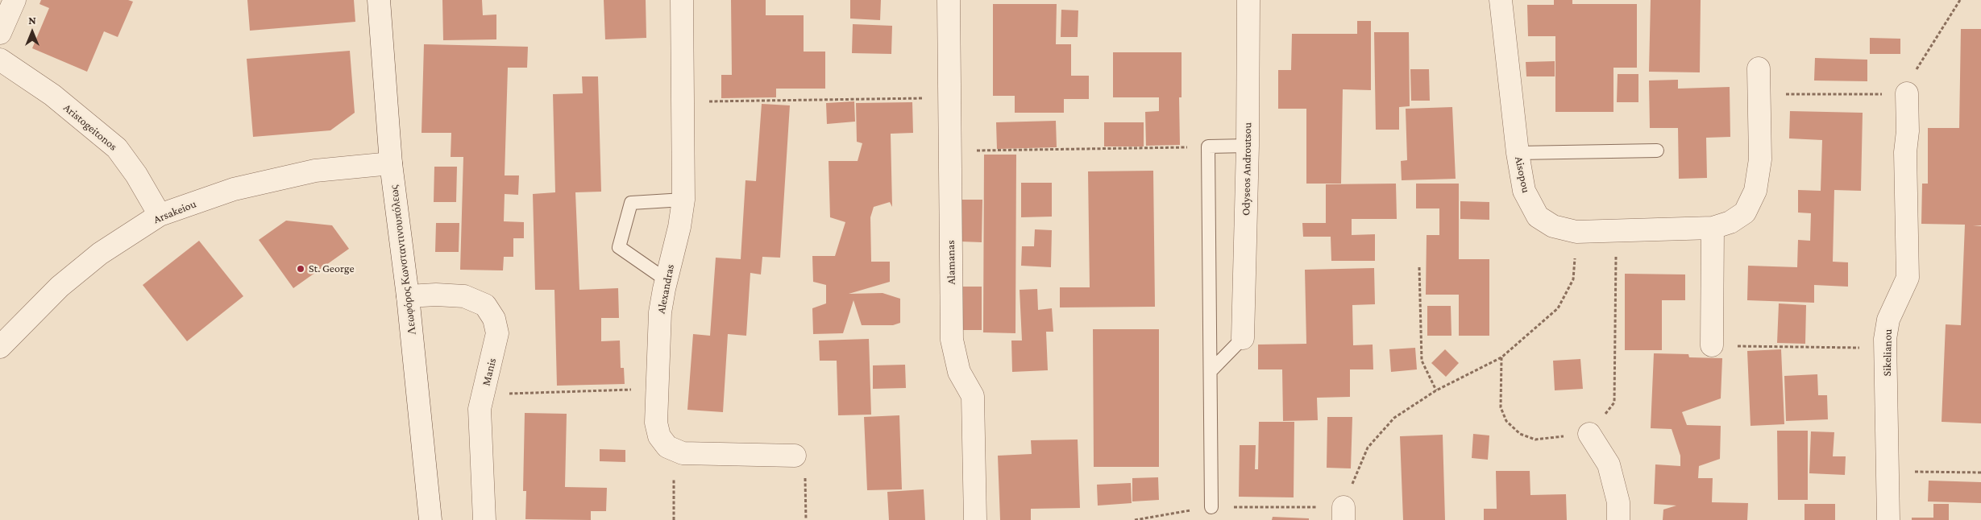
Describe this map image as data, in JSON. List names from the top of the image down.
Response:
{
  "streets": {
    "street": [
      "Aristogeitonos",
      "Odyseos Androutsou",
      "Aisopou",
      "Arsakeiou",
      "Λεωφόρος Κωνσταντινουπόλεως",
      "Alamanas",
      "Alexandras",
      "Sikelianou",
      "Manis"
    ]
  },
  "crossings": [
    ["Aristogeitonos", "Arsakeiou"],
    ["Arsakeiou", "Λεωφόρος Κωνσταντινουπόλεως"],
    ["Λεωφόρος Κωνσταντινουπόλεως", "Manis"]
  ],
  "places": ["St. George"],
  "north": "top"
}
